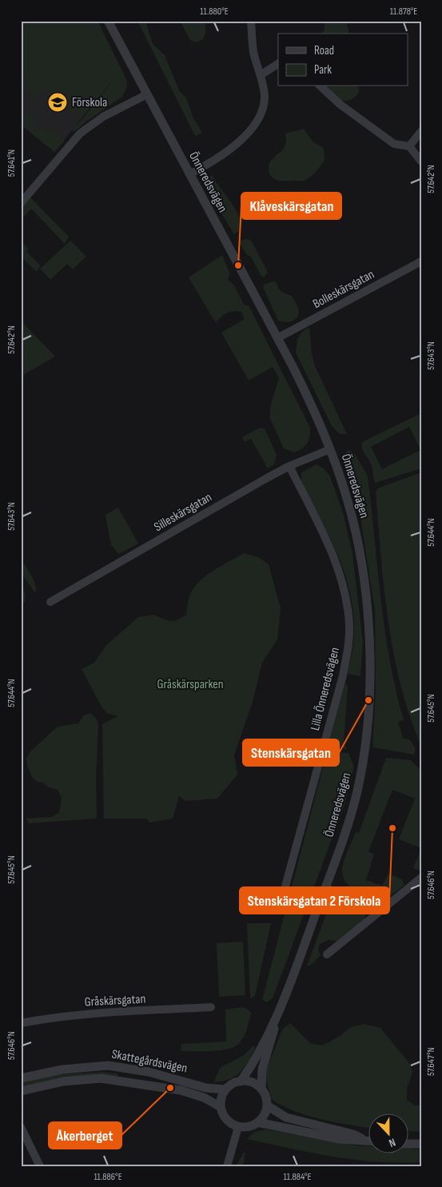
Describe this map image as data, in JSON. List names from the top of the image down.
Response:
{
  "streets": {
    "street": [
      "Önneredsvägen",
      "Bolleskärsgatan",
      "Silleskärsgatan",
      "Lilla Önneredsvägen",
      "Gråskärsgatan",
      "Skattegårdsvägen"
    ]
  },
  "crossings": [
    ["Önneredsvägen", "Bolleskärsgatan"],
    ["Önneredsvägen", "Silleskärsgatan"],
    ["Önneredsvägen", "Skattegårdsvägen"],
    ["Silleskärsgatan", "Lilla Önneredsvägen"]
  ],
  "parks": ["Gråskärsparken"],
  "places": {
    "school or university": ["Förskola"],
    "other": [
      "Klåveskärsgatan",
      "Stenskärsgatan",
      "Stenskärsgatan 2 Förskola",
      "Åkerberget"
    ]
  },
  "legend": ["Road", "Park"],
  "north": "bottom",
  "coordinates": [
    "11.880°E",
    "11.878°E",
    "57.641°N",
    "57.642°N",
    "57.643°N",
    "57.644°N",
    "57.645°N",
    "57.646°N",
    "57.647°N",
    "11.886°E",
    "11.884°E"
  ]
}
